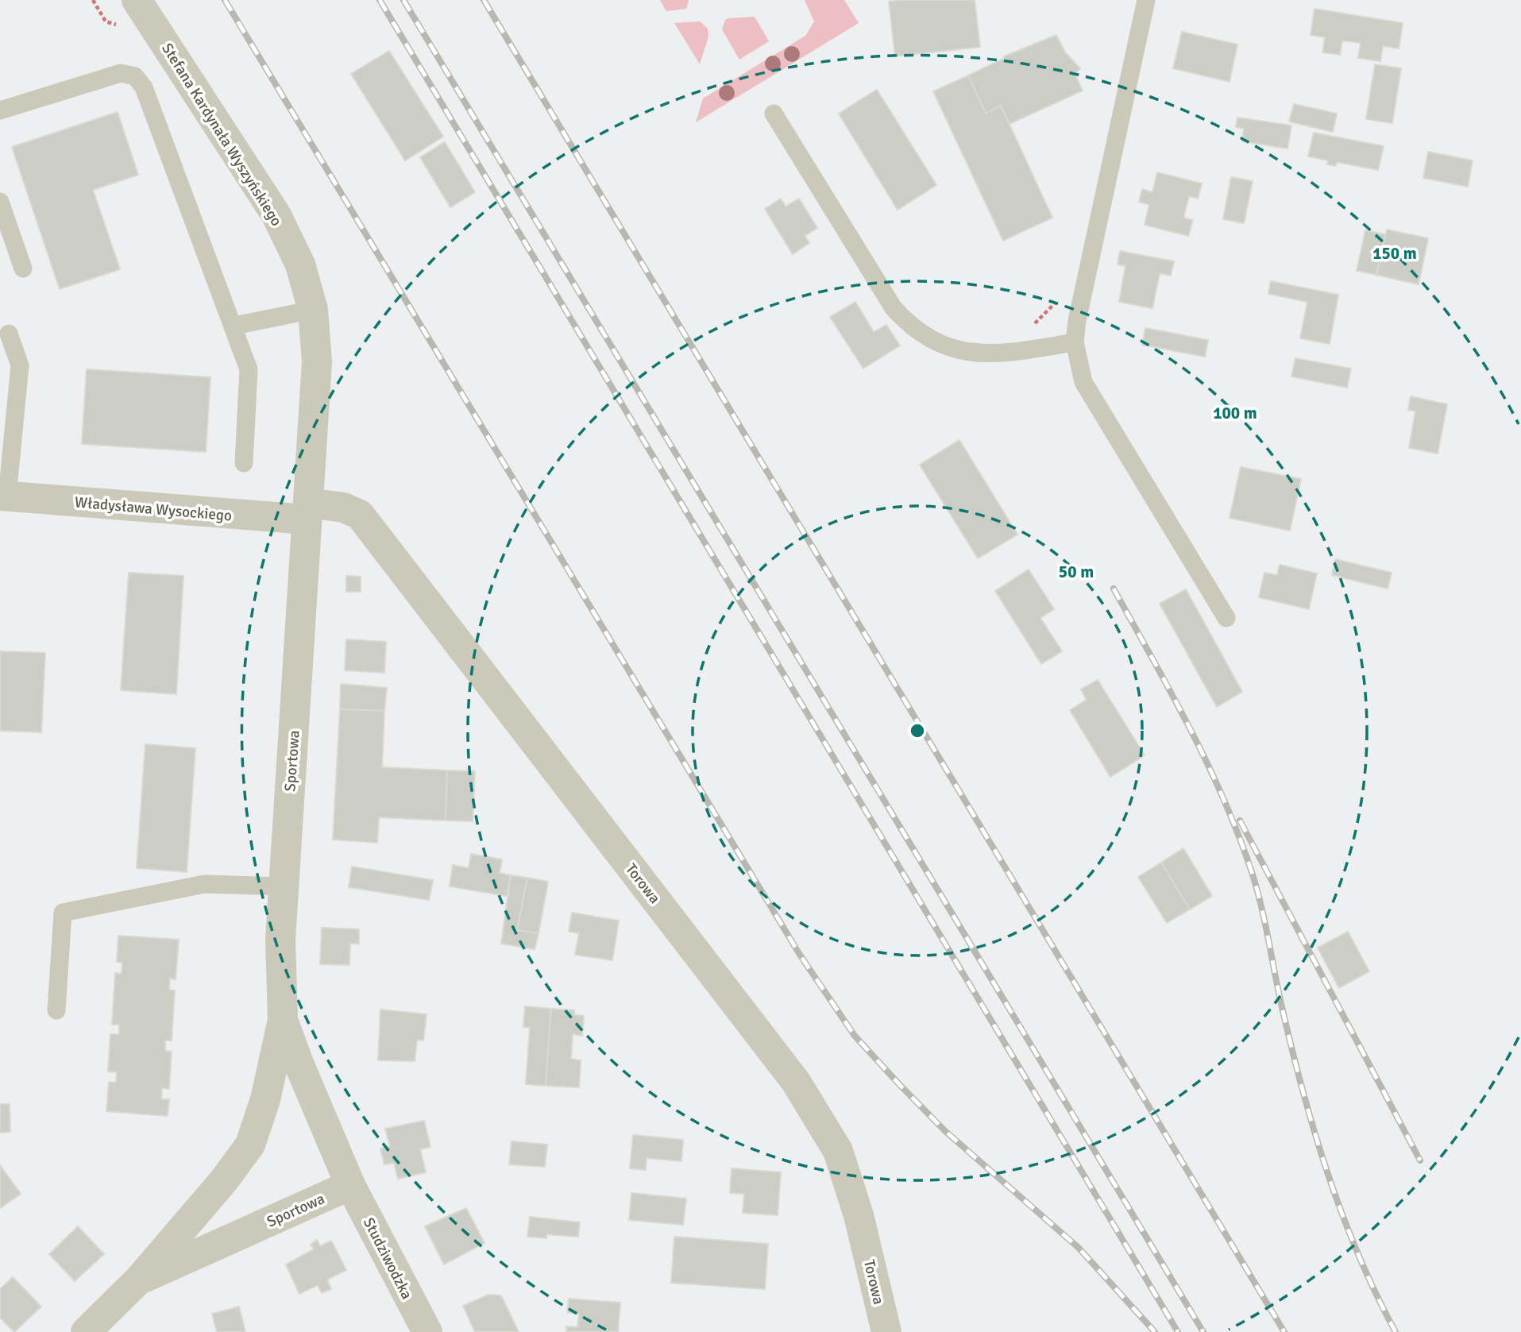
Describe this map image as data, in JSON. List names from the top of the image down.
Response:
{
  "streets": {
    "street": [
      "Stefana Kardynała Wyszyńskiego",
      "Władysława Wysockiego",
      "Sportowa",
      "Torowa",
      "Studziwodzka"
    ]
  },
  "crossings": [
    ["Stefana Kardynała Wyszyńskiego", "Władysława Wysockiego"],
    ["Stefana Kardynała Wyszyńskiego", "Sportowa"],
    ["Stefana Kardynała Wyszyńskiego", "Torowa"],
    ["Władysława Wysockiego", "Sportowa"],
    ["Władysława Wysockiego", "Torowa"],
    ["Sportowa", "Torowa"],
    ["Sportowa", "Studziwodzka"]
  ],
  "rings": ["150 m", "100 m", "50 m"]
}
